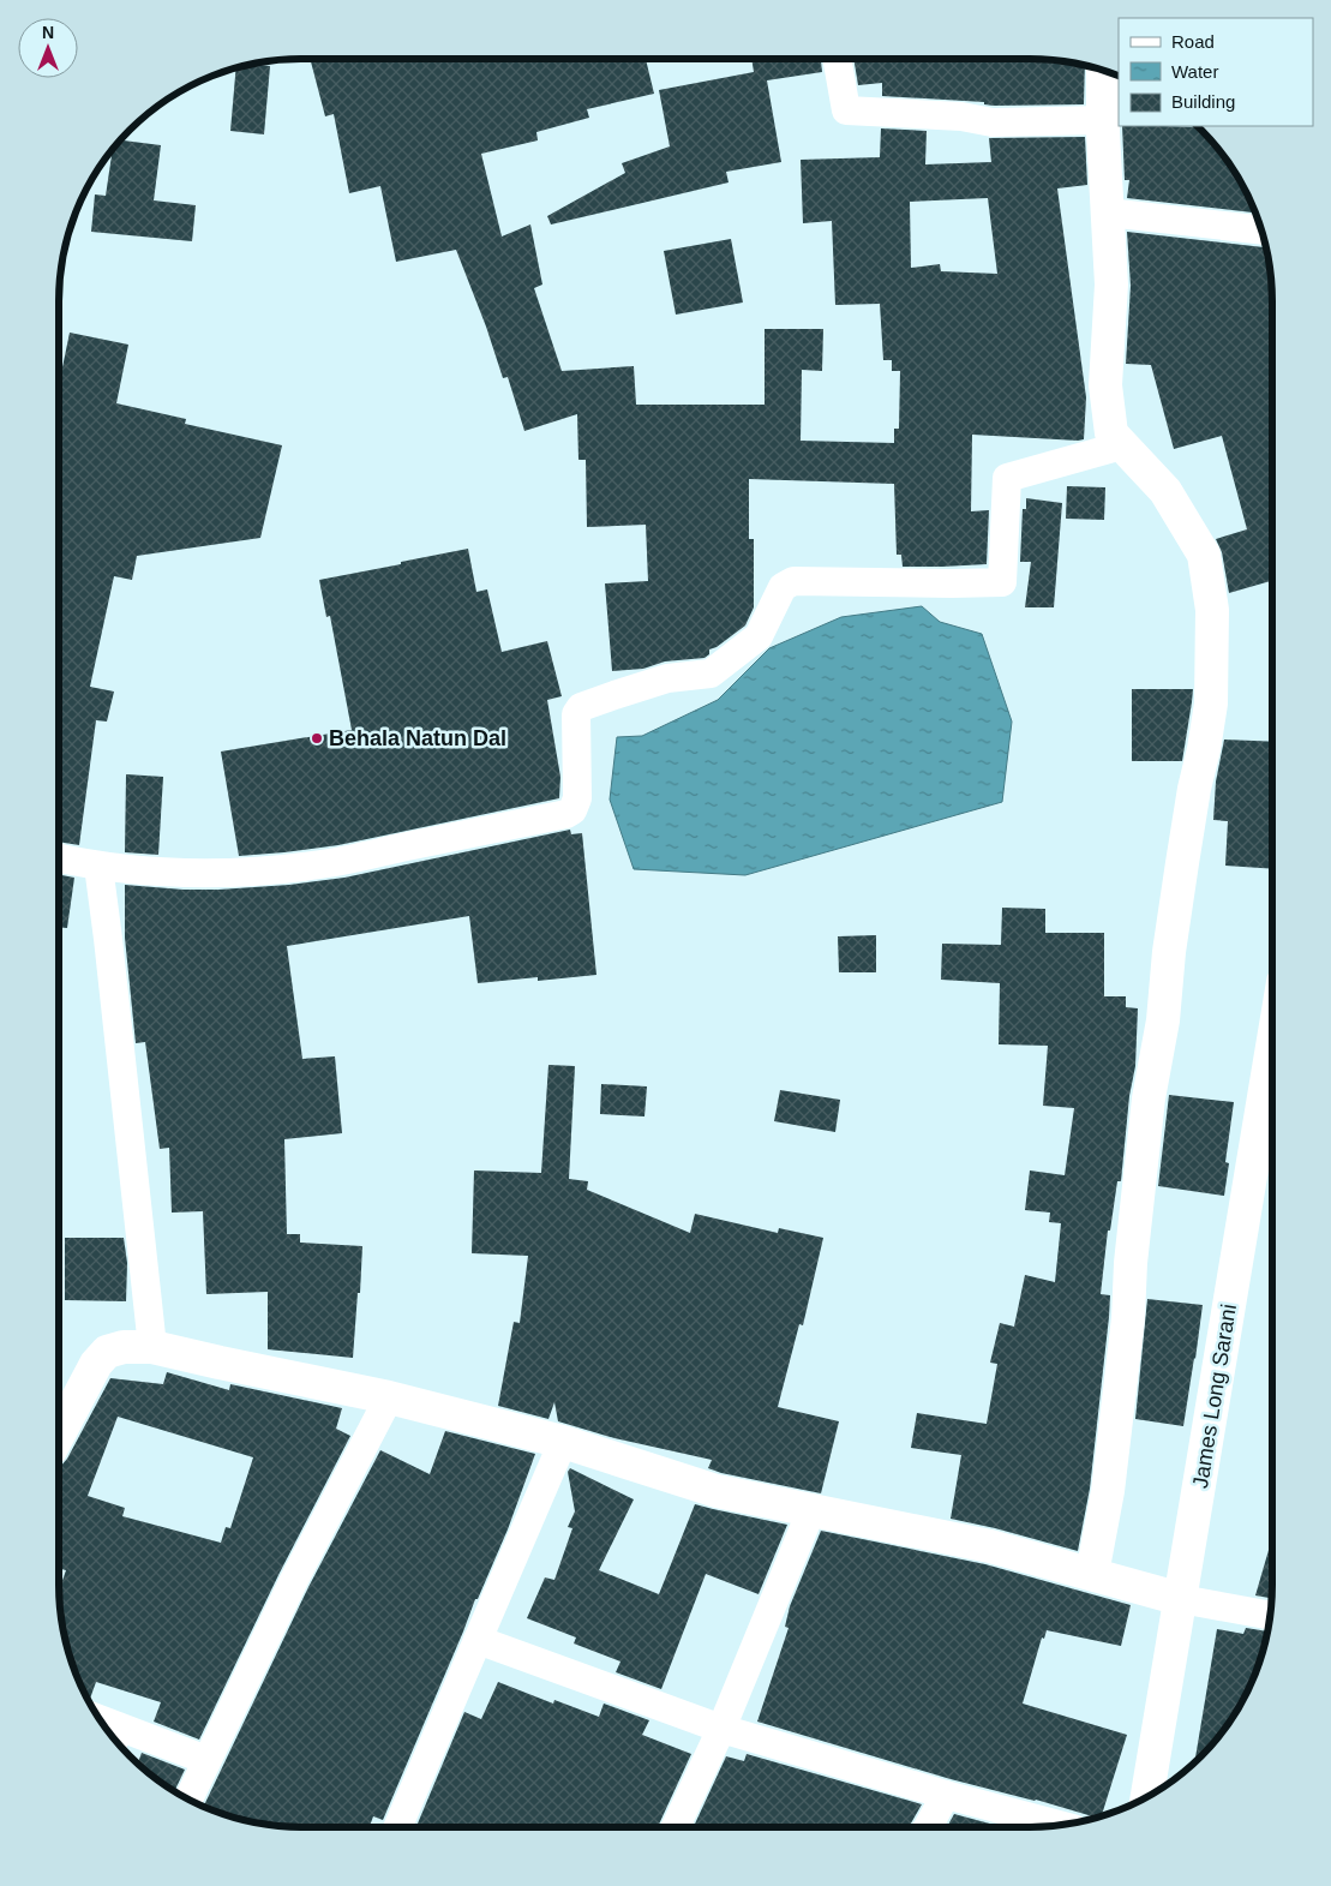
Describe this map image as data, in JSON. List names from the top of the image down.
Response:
{
  "streets": {
    "street": ["James Long Sarani"]
  },
  "places": ["Behala Natun Dal"],
  "legend": ["Road", "Water", "Building"],
  "north": "top"
}
